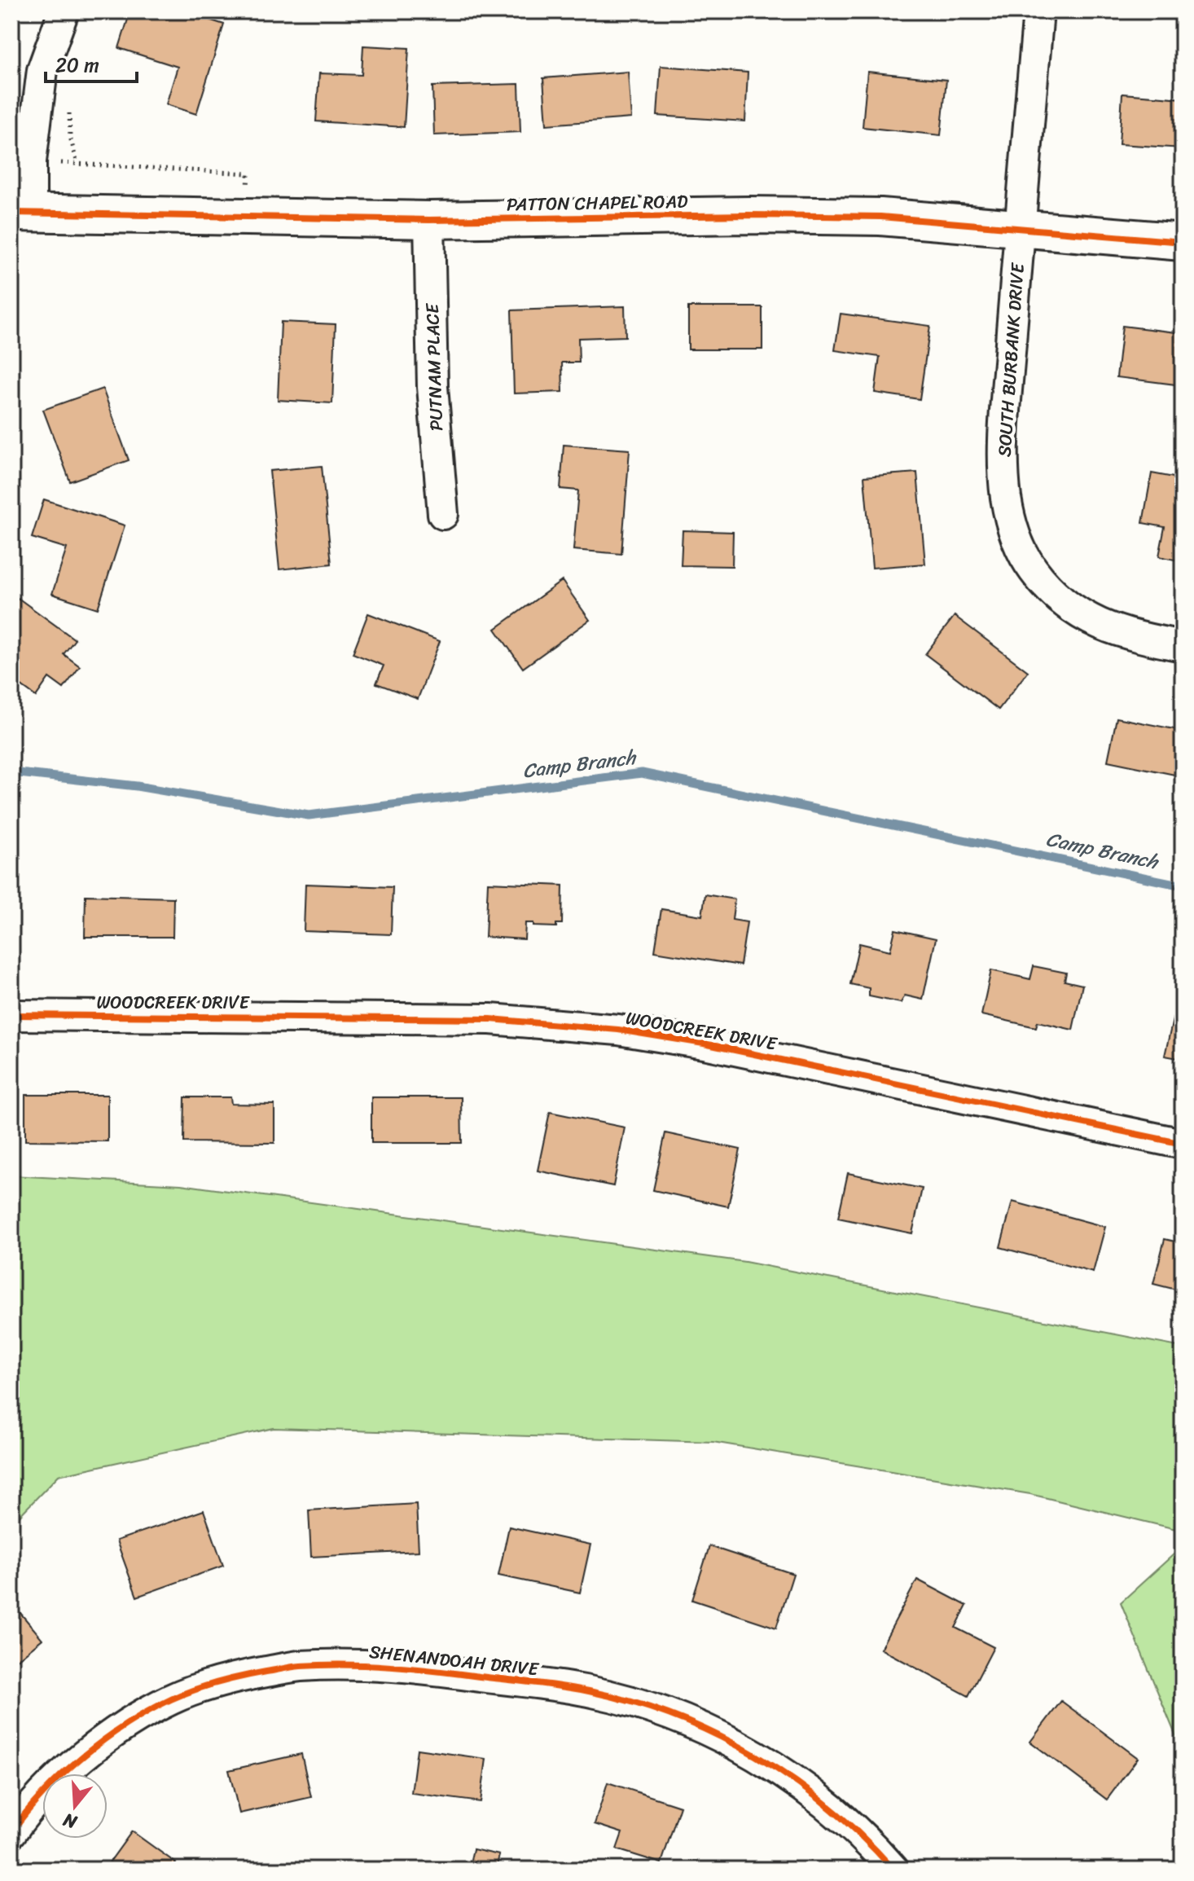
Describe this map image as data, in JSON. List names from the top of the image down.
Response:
{
  "streets": {
    "street": [
      "PATTON CHAPEL ROAD",
      "SOUTH BURBANK DRIVE",
      "PUTNAM PLACE",
      "WOODCREEK DRIVE",
      "SHENANDOAH DRIVE"
    ]
  },
  "crossings": [
    ["PATTON CHAPEL ROAD", "SOUTH BURBANK DRIVE"],
    ["PATTON CHAPEL ROAD", "PUTNAM PLACE"]
  ],
  "water": ["Camp Branch"],
  "scale_bar": "20 m",
  "north": "bottom"
}
